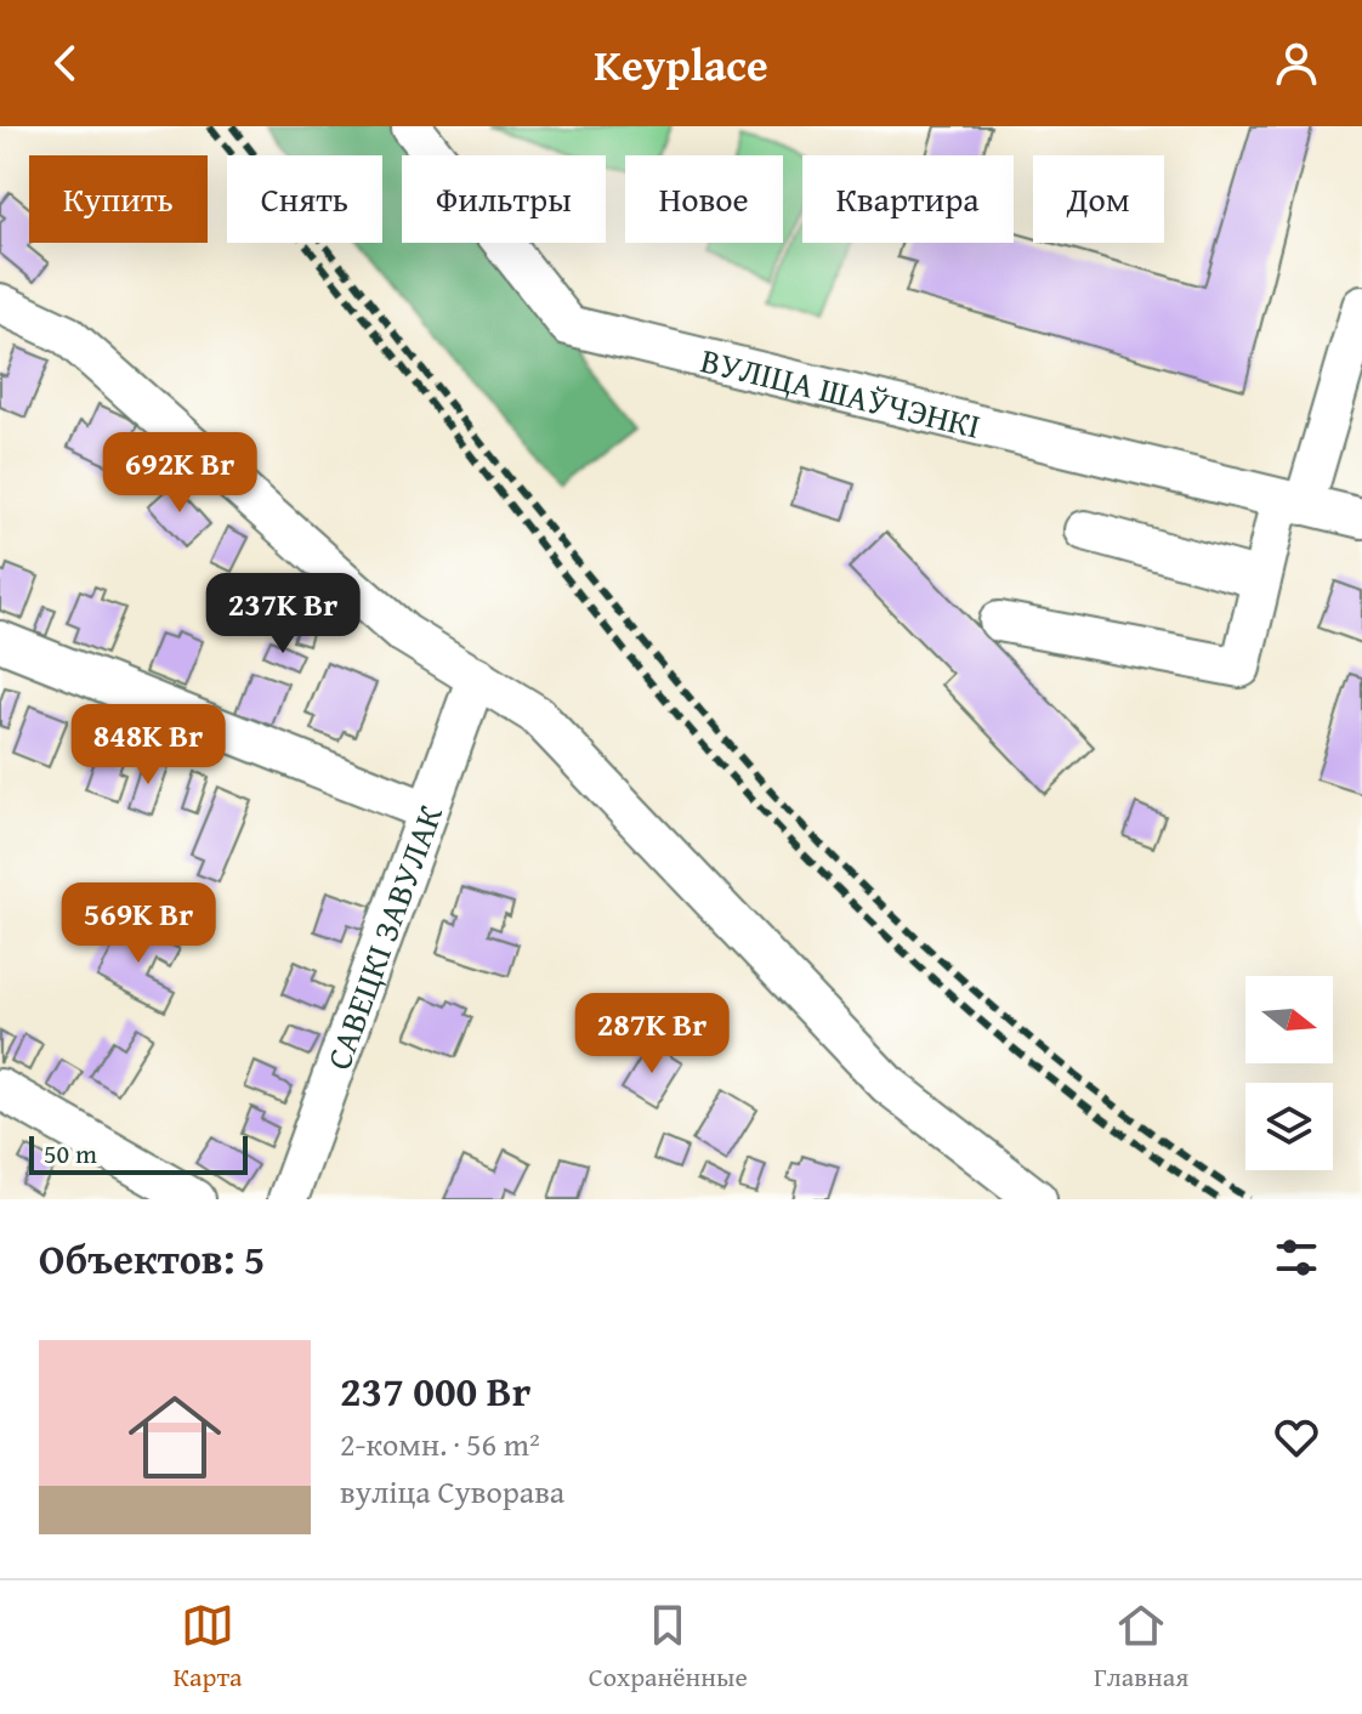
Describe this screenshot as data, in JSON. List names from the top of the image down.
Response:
{
  "streets": {
    "street": ["ВУЛІЦА ШАЎЧЭНКІ", "САВЕЦКІ ЗАВУЛАК"]
  },
  "scale_bar": "50 m",
  "north": "right",
  "page": {
    "header": "Keyplace",
    "chip": [
      "Купить",
      "Снять",
      "Фильтры",
      "Новое",
      "Квартира",
      "Дом"
    ],
    "price": [
      "692K Br",
      "237K Br",
      "848K Br",
      "569K Br",
      "287K Br"
    ],
    "scale": "50 m",
    "heading": "Объектов: 5",
    "list": [
      {
        "name": "237 000 Br",
        "note": "2-комн. · 56 m² · вуліца Суворава"
      }
    ],
    "tabs": ["Карта", "Сохранённые", "Главная"]
  }
}
